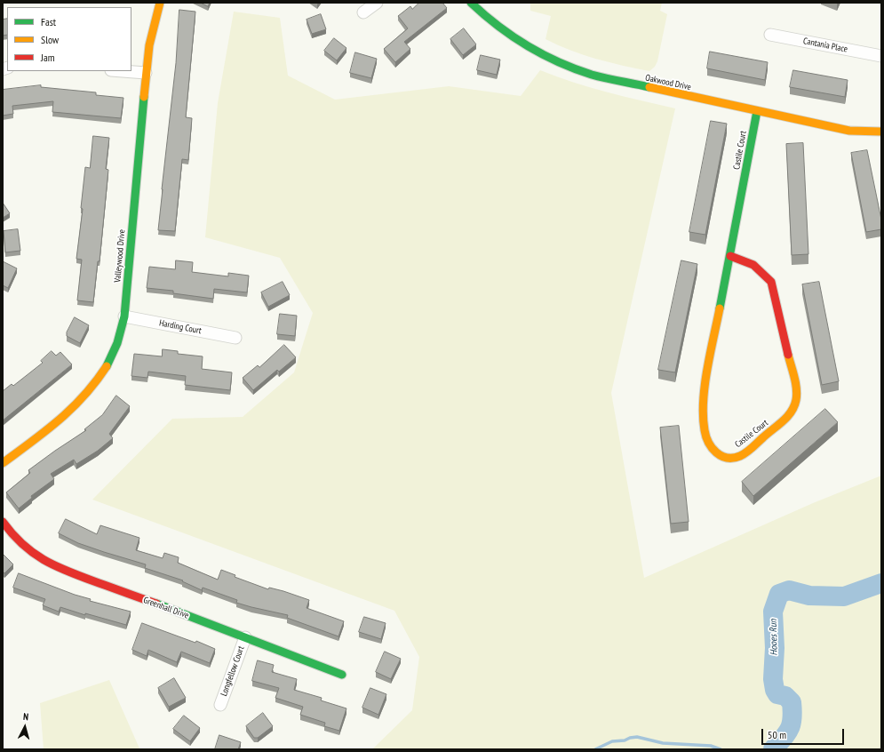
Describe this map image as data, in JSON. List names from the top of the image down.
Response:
{
  "streets": {
    "street": [
      "Cantania Place",
      "Oakwood Drive",
      "Castile Court",
      "Valleywood Drive",
      "Harding Court",
      "Greenhall Drive",
      "Longfellow Court"
    ]
  },
  "crossings": [
    ["Oakwood Drive", "Castile Court"],
    ["Valleywood Drive", "Harding Court"],
    ["Greenhall Drive", "Longfellow Court"]
  ],
  "water": ["Hooes Run"],
  "legend": ["Fast", "Slow", "Jam"],
  "scale_bar": "50 m",
  "north": "top"
}
